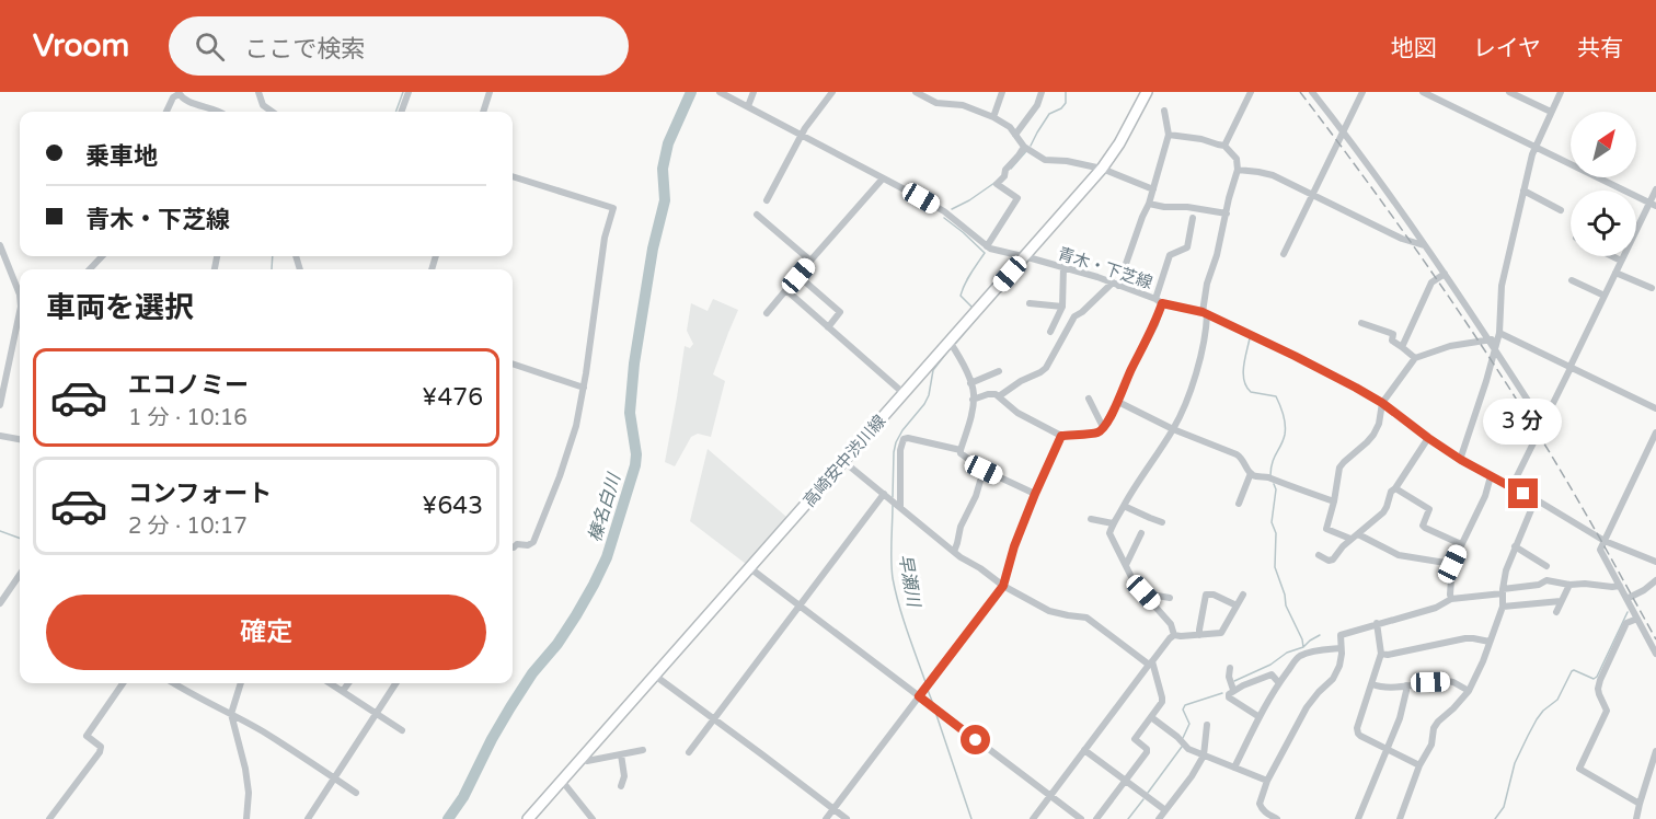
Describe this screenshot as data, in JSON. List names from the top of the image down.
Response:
{
  "streets": {
    "main road": ["高崎安中渋川線"],
    "street": ["青木・下芝線"]
  },
  "crossings": [
    ["青木・下芝線", "高崎安中渋川線"]
  ],
  "water": ["榛名白川", "早瀬川"],
  "north": "top right",
  "page": {
    "header": "Vroom",
    "search": "ここで検索",
    "nav": ["地図", "レイヤ", "共有"],
    "banner": ["乗車地", "青木・下芝線"],
    "heading": "車両を選択",
    "list": [
      {
        "name": "エコノミー",
        "note": "1 分 · 10:16",
        "value": "¥476"
      },
      {
        "name": "コンフォート",
        "note": "2 分 · 10:17",
        "value": "¥643"
      }
    ],
    "bubble": "3 分",
    "buttons": "確定"
  }
}
